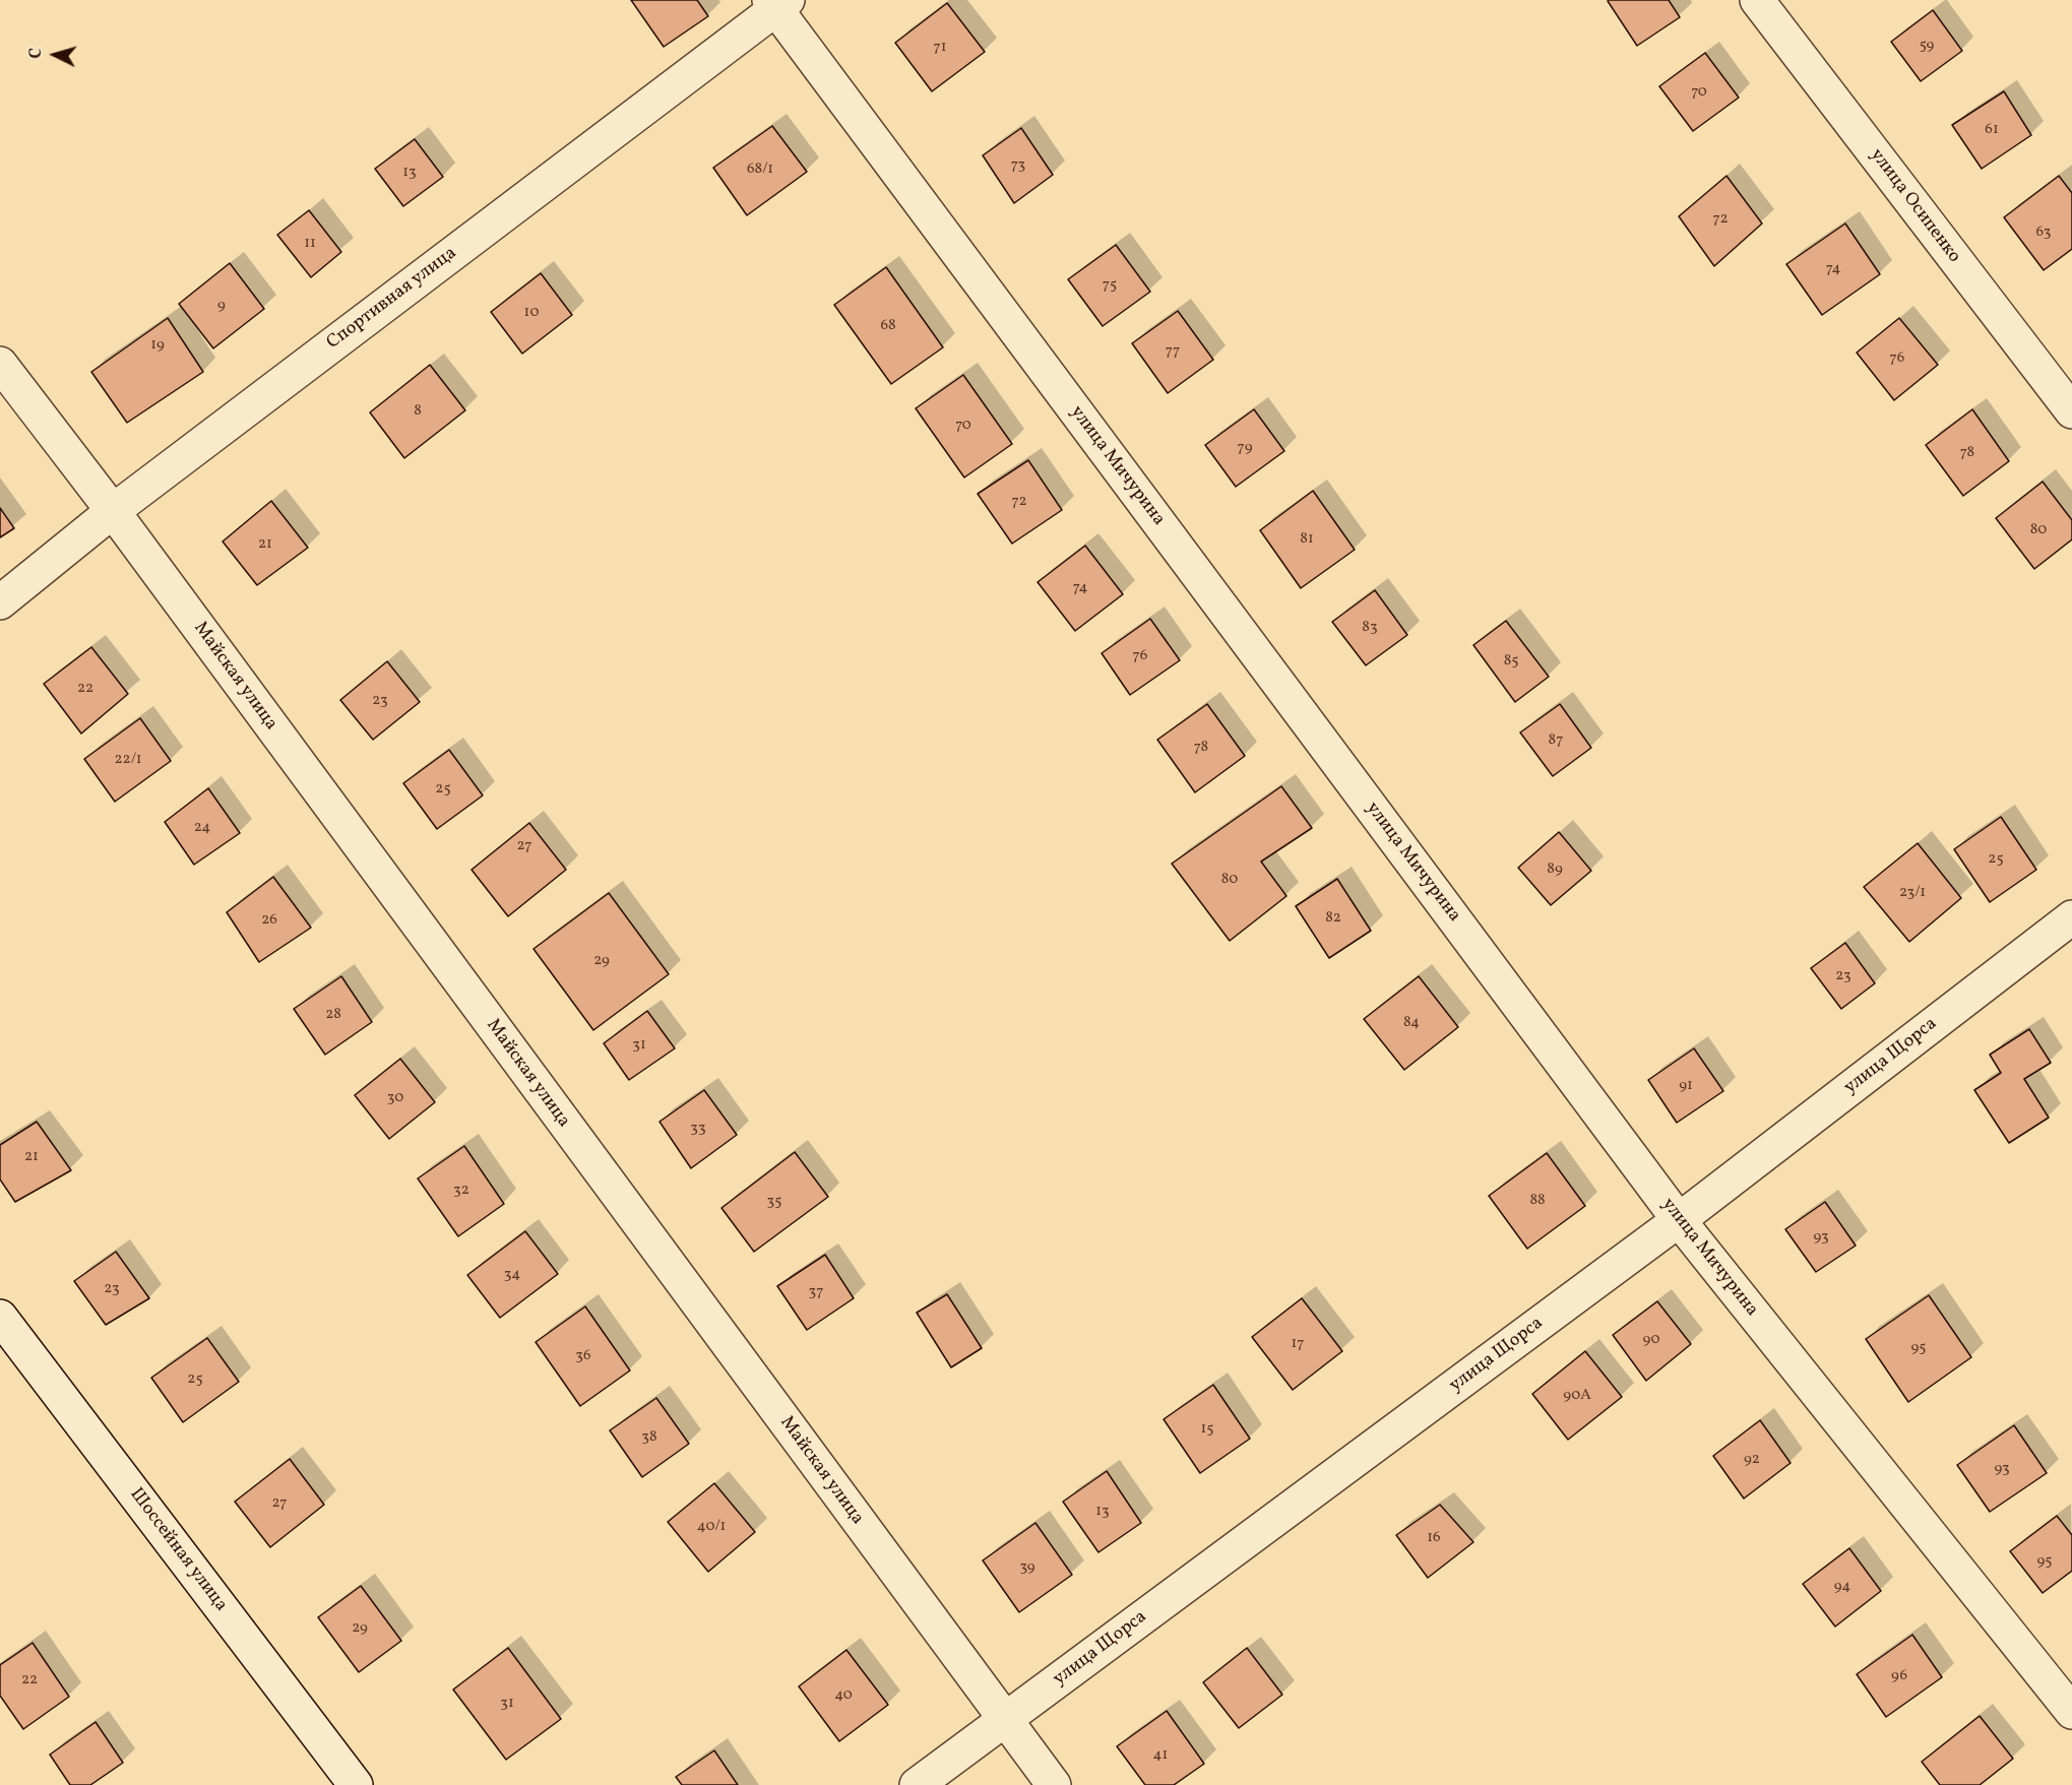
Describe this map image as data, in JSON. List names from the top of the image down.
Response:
{
  "streets": {
    "street": [
      "улица Осипенко",
      "Спортивная улица",
      "улица Мичурина",
      "Майская улица",
      "улица Щорса",
      "Шоссейная улица"
    ]
  },
  "crossings": [
    ["Спортивная улица", "улица Мичурина"],
    ["Спортивная улица", "Майская улица"],
    ["улица Мичурина", "улица Щорса"],
    ["Майская улица", "улица Щорса"]
  ],
  "house_numbers": [
    "59",
    "71",
    "70",
    "61",
    "73",
    "68/1",
    "13",
    "72",
    "63",
    "11",
    "74",
    "75",
    "9",
    "10",
    "68",
    "19",
    "77",
    "76",
    "8",
    "70",
    "79",
    "78",
    "72",
    "80",
    "81",
    "21",
    "74",
    "83",
    "76",
    "85",
    "22",
    "23",
    "87",
    "78",
    "22/1",
    "25",
    "24",
    "27",
    "25",
    "89",
    "80",
    "23/1",
    "82",
    "26",
    "29",
    "23",
    "28",
    "84",
    "31",
    "91",
    "30",
    "33",
    "21",
    "32",
    "88",
    "35",
    "93",
    "34",
    "23",
    "37",
    "90",
    "17",
    "95",
    "36",
    "25",
    "90А",
    "15",
    "38",
    "92",
    "93",
    "27",
    "13",
    "40/1",
    "16",
    "95",
    "39",
    "94",
    "29",
    "96",
    "22",
    "40",
    "31",
    "41"
  ],
  "north": "left"
}
